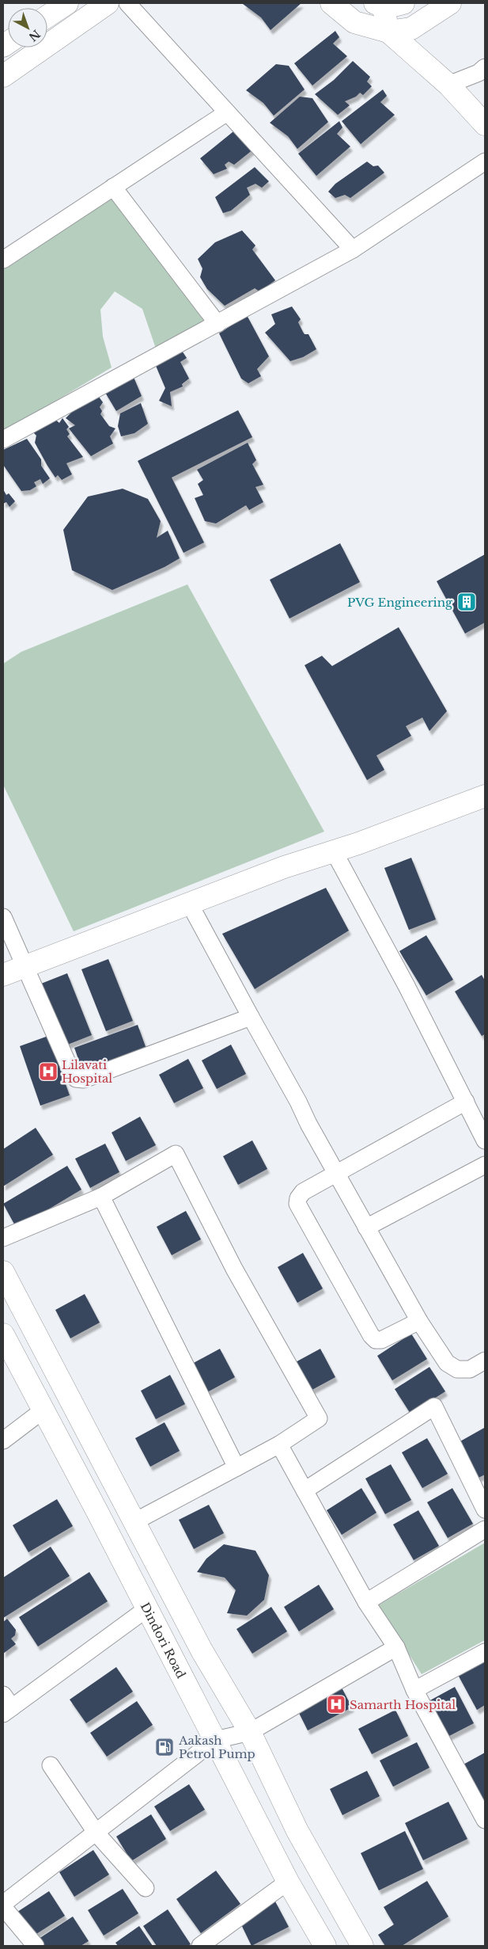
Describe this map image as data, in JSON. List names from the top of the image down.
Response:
{
  "streets": {
    "main road": ["Dindori Road"]
  },
  "places": {
    "building": ["PVG Engineering"],
    "hospital": ["Lilavati Hospital", "Samarth Hospital"],
    "fuel station": ["Aakash Petrol Pump"]
  },
  "north": "bottom right"
}
